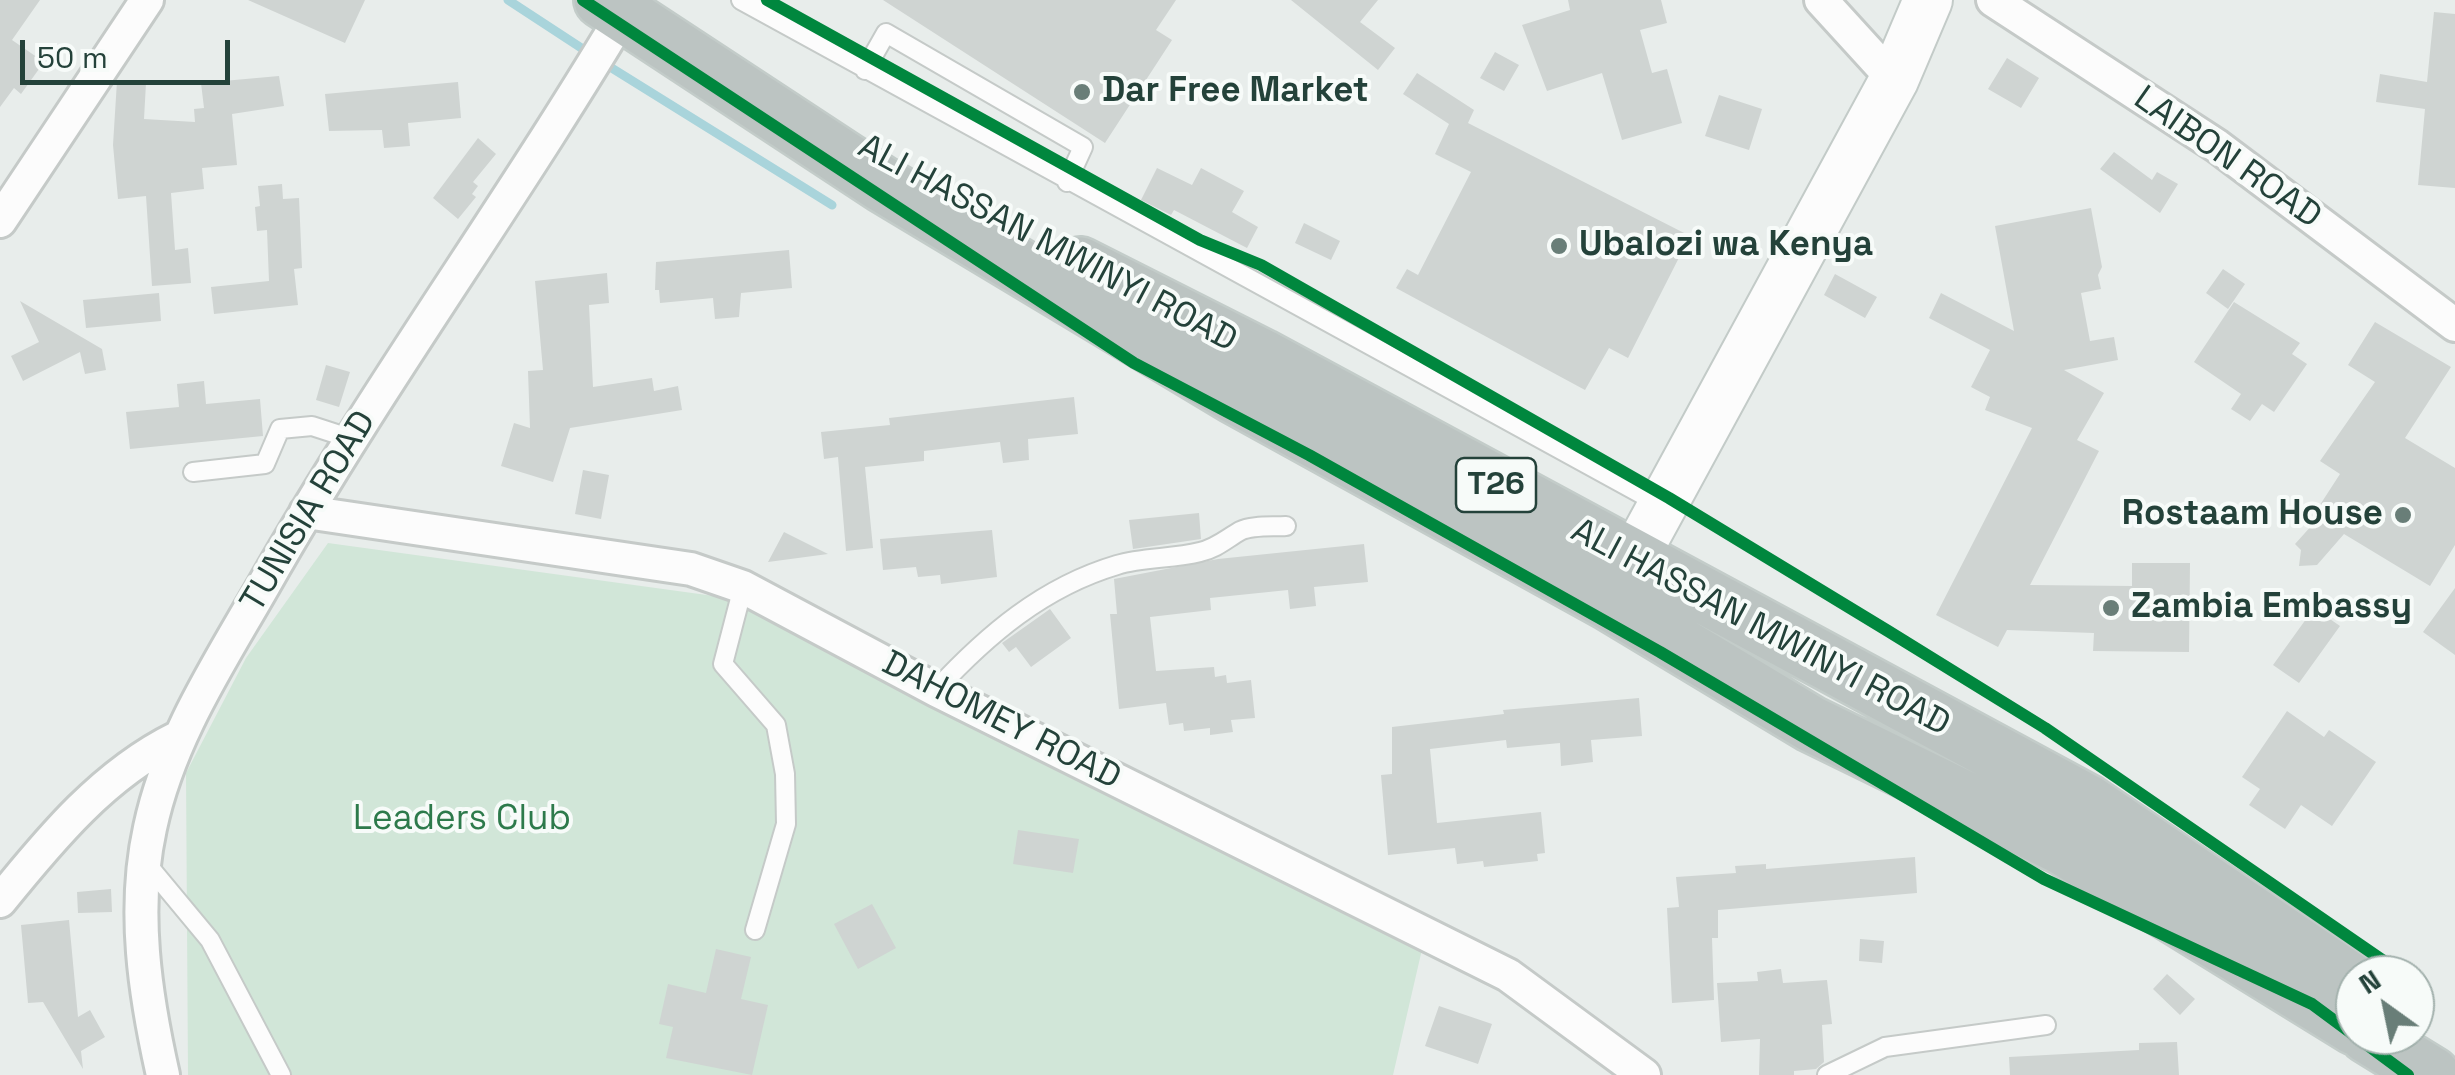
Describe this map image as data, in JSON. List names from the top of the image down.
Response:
{
  "streets": {
    "highway": ["ALI HASSAN MWINYI ROAD", "T26"],
    "street": ["LAIBON ROAD", "TUNISIA ROAD", "DAHOMEY ROAD"]
  },
  "crossings": [
    ["ALI HASSAN MWINYI ROAD", "TUNISIA ROAD"],
    ["TUNISIA ROAD", "DAHOMEY ROAD"]
  ],
  "parks": ["Leaders Club"],
  "places": [
    "Dar Free Market",
    "Ubalozi wa Kenya",
    "Rostaam House",
    "Zambia Embassy"
  ],
  "scale_bar": "50 m",
  "north": "top left"
}
